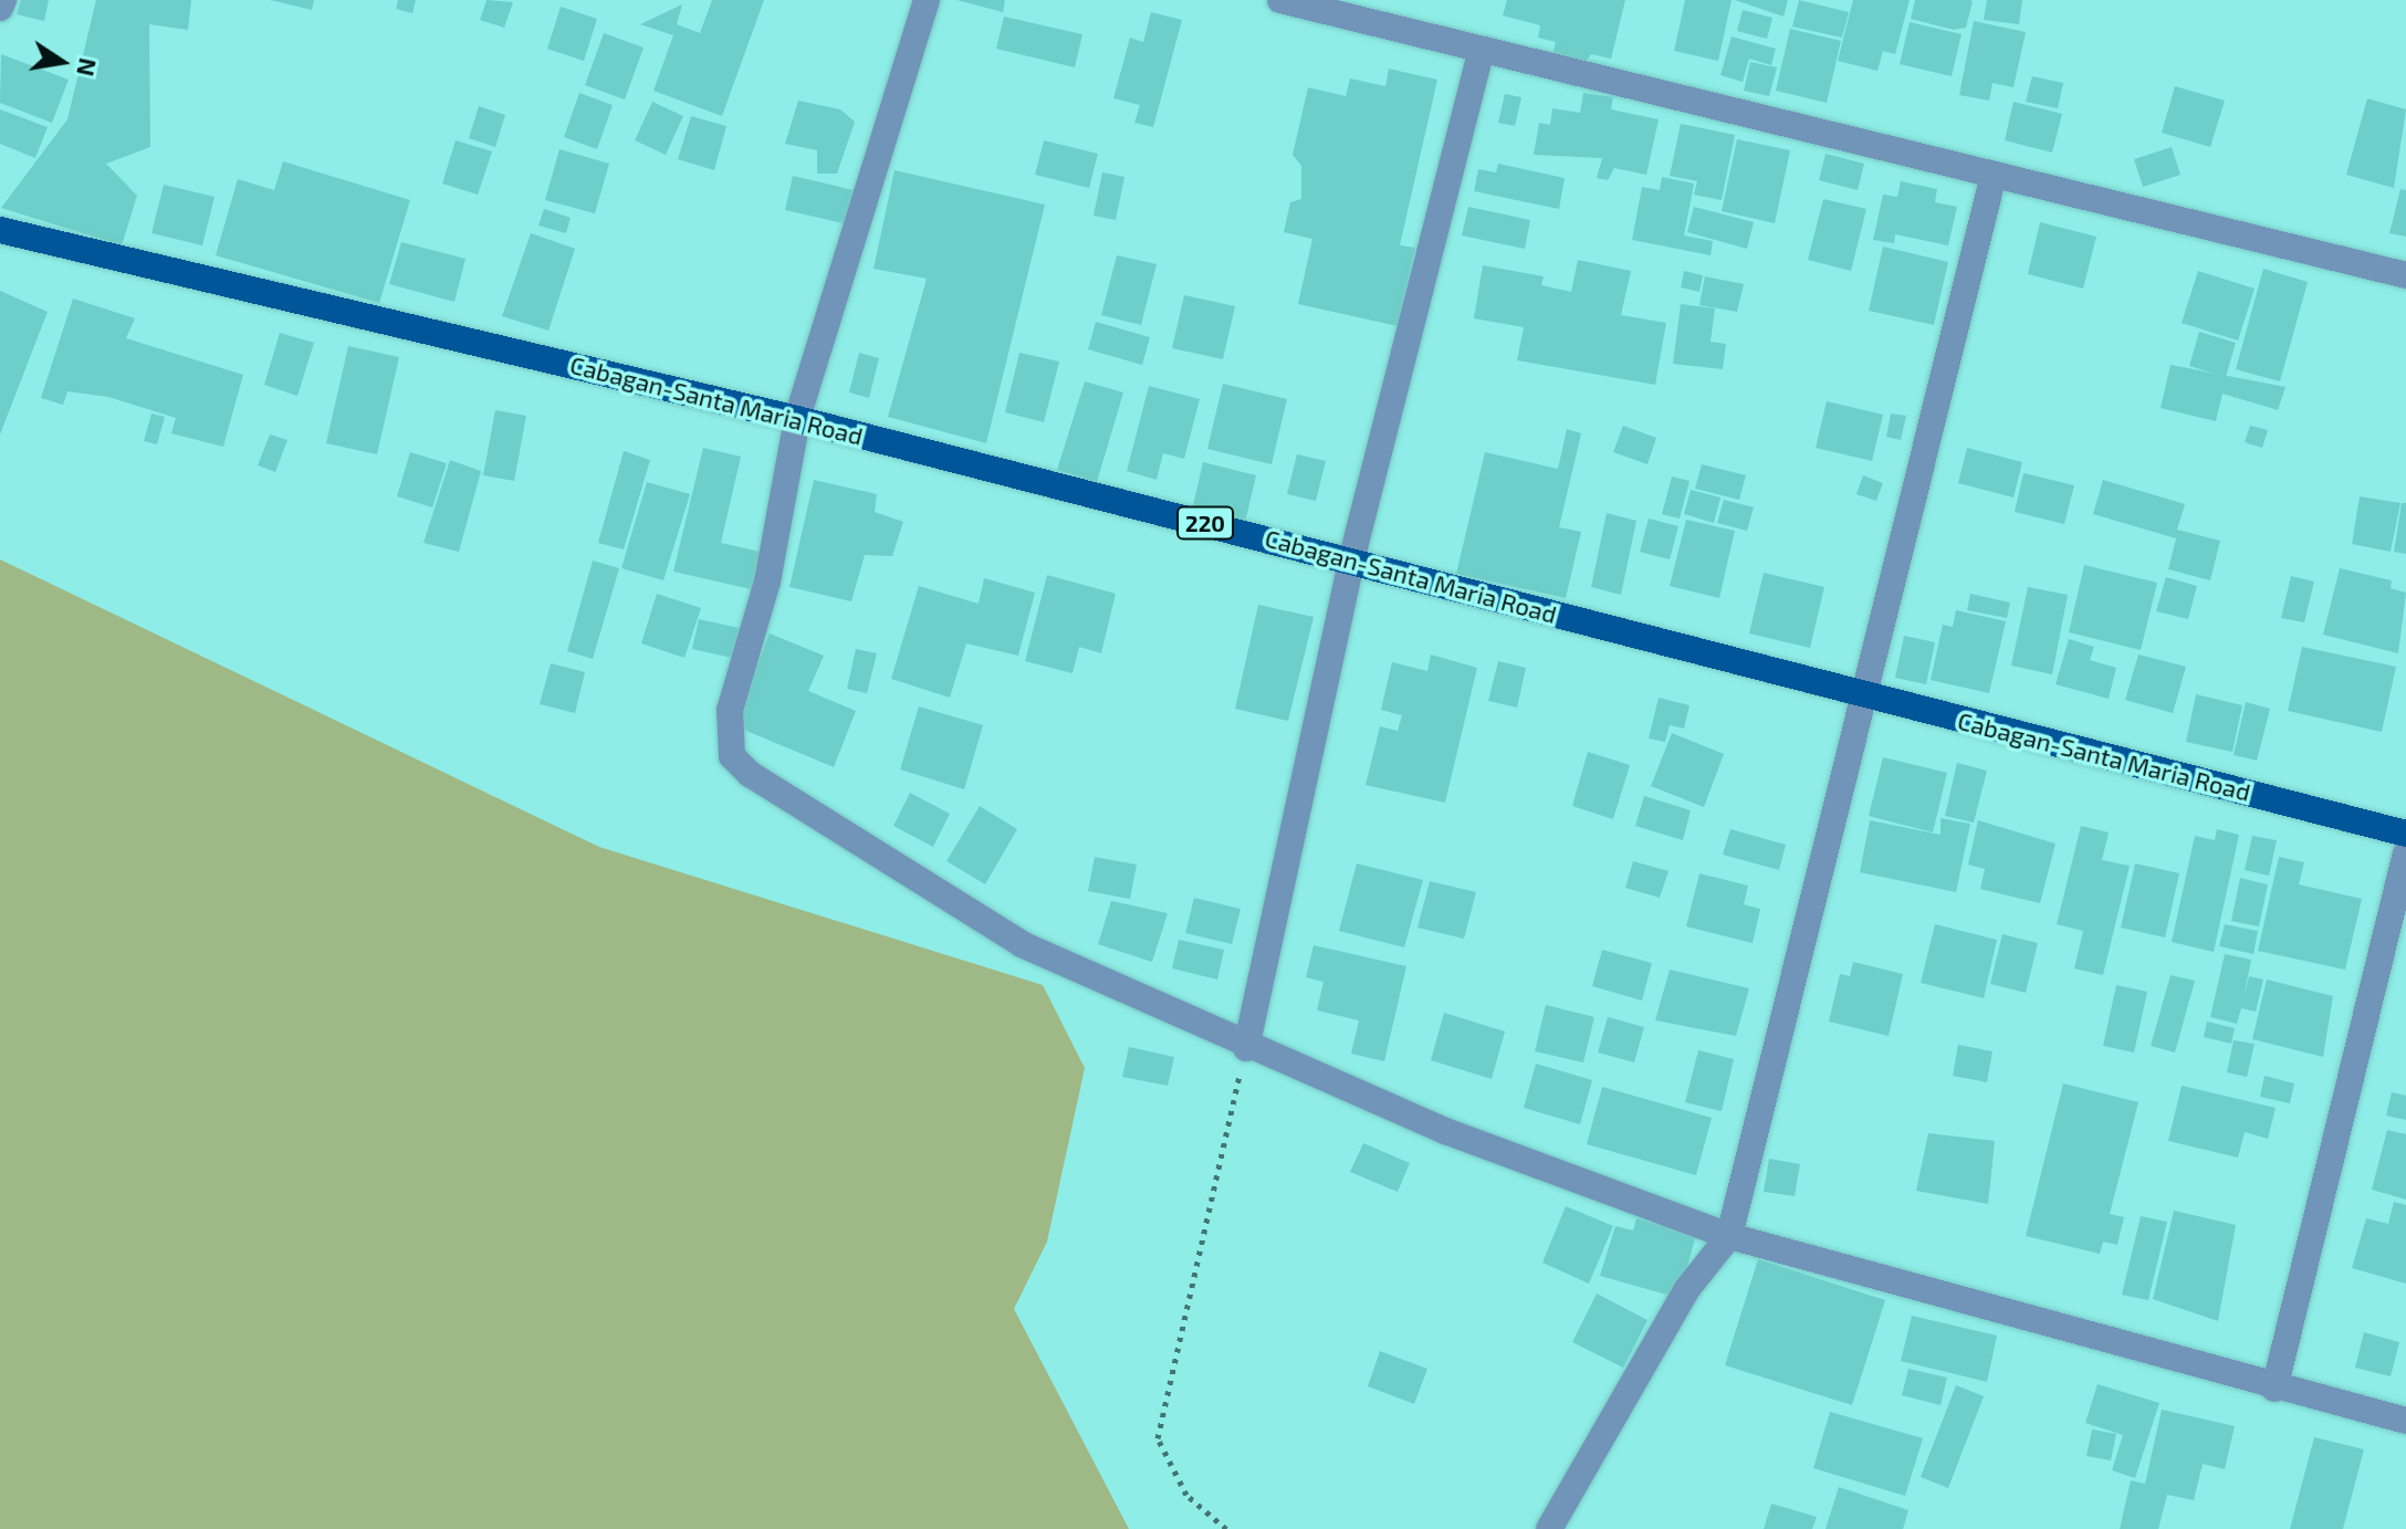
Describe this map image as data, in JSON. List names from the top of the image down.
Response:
{
  "streets": {
    "main road": ["Cabagan-Santa Maria Road", "220"]
  },
  "north": "right"
}
